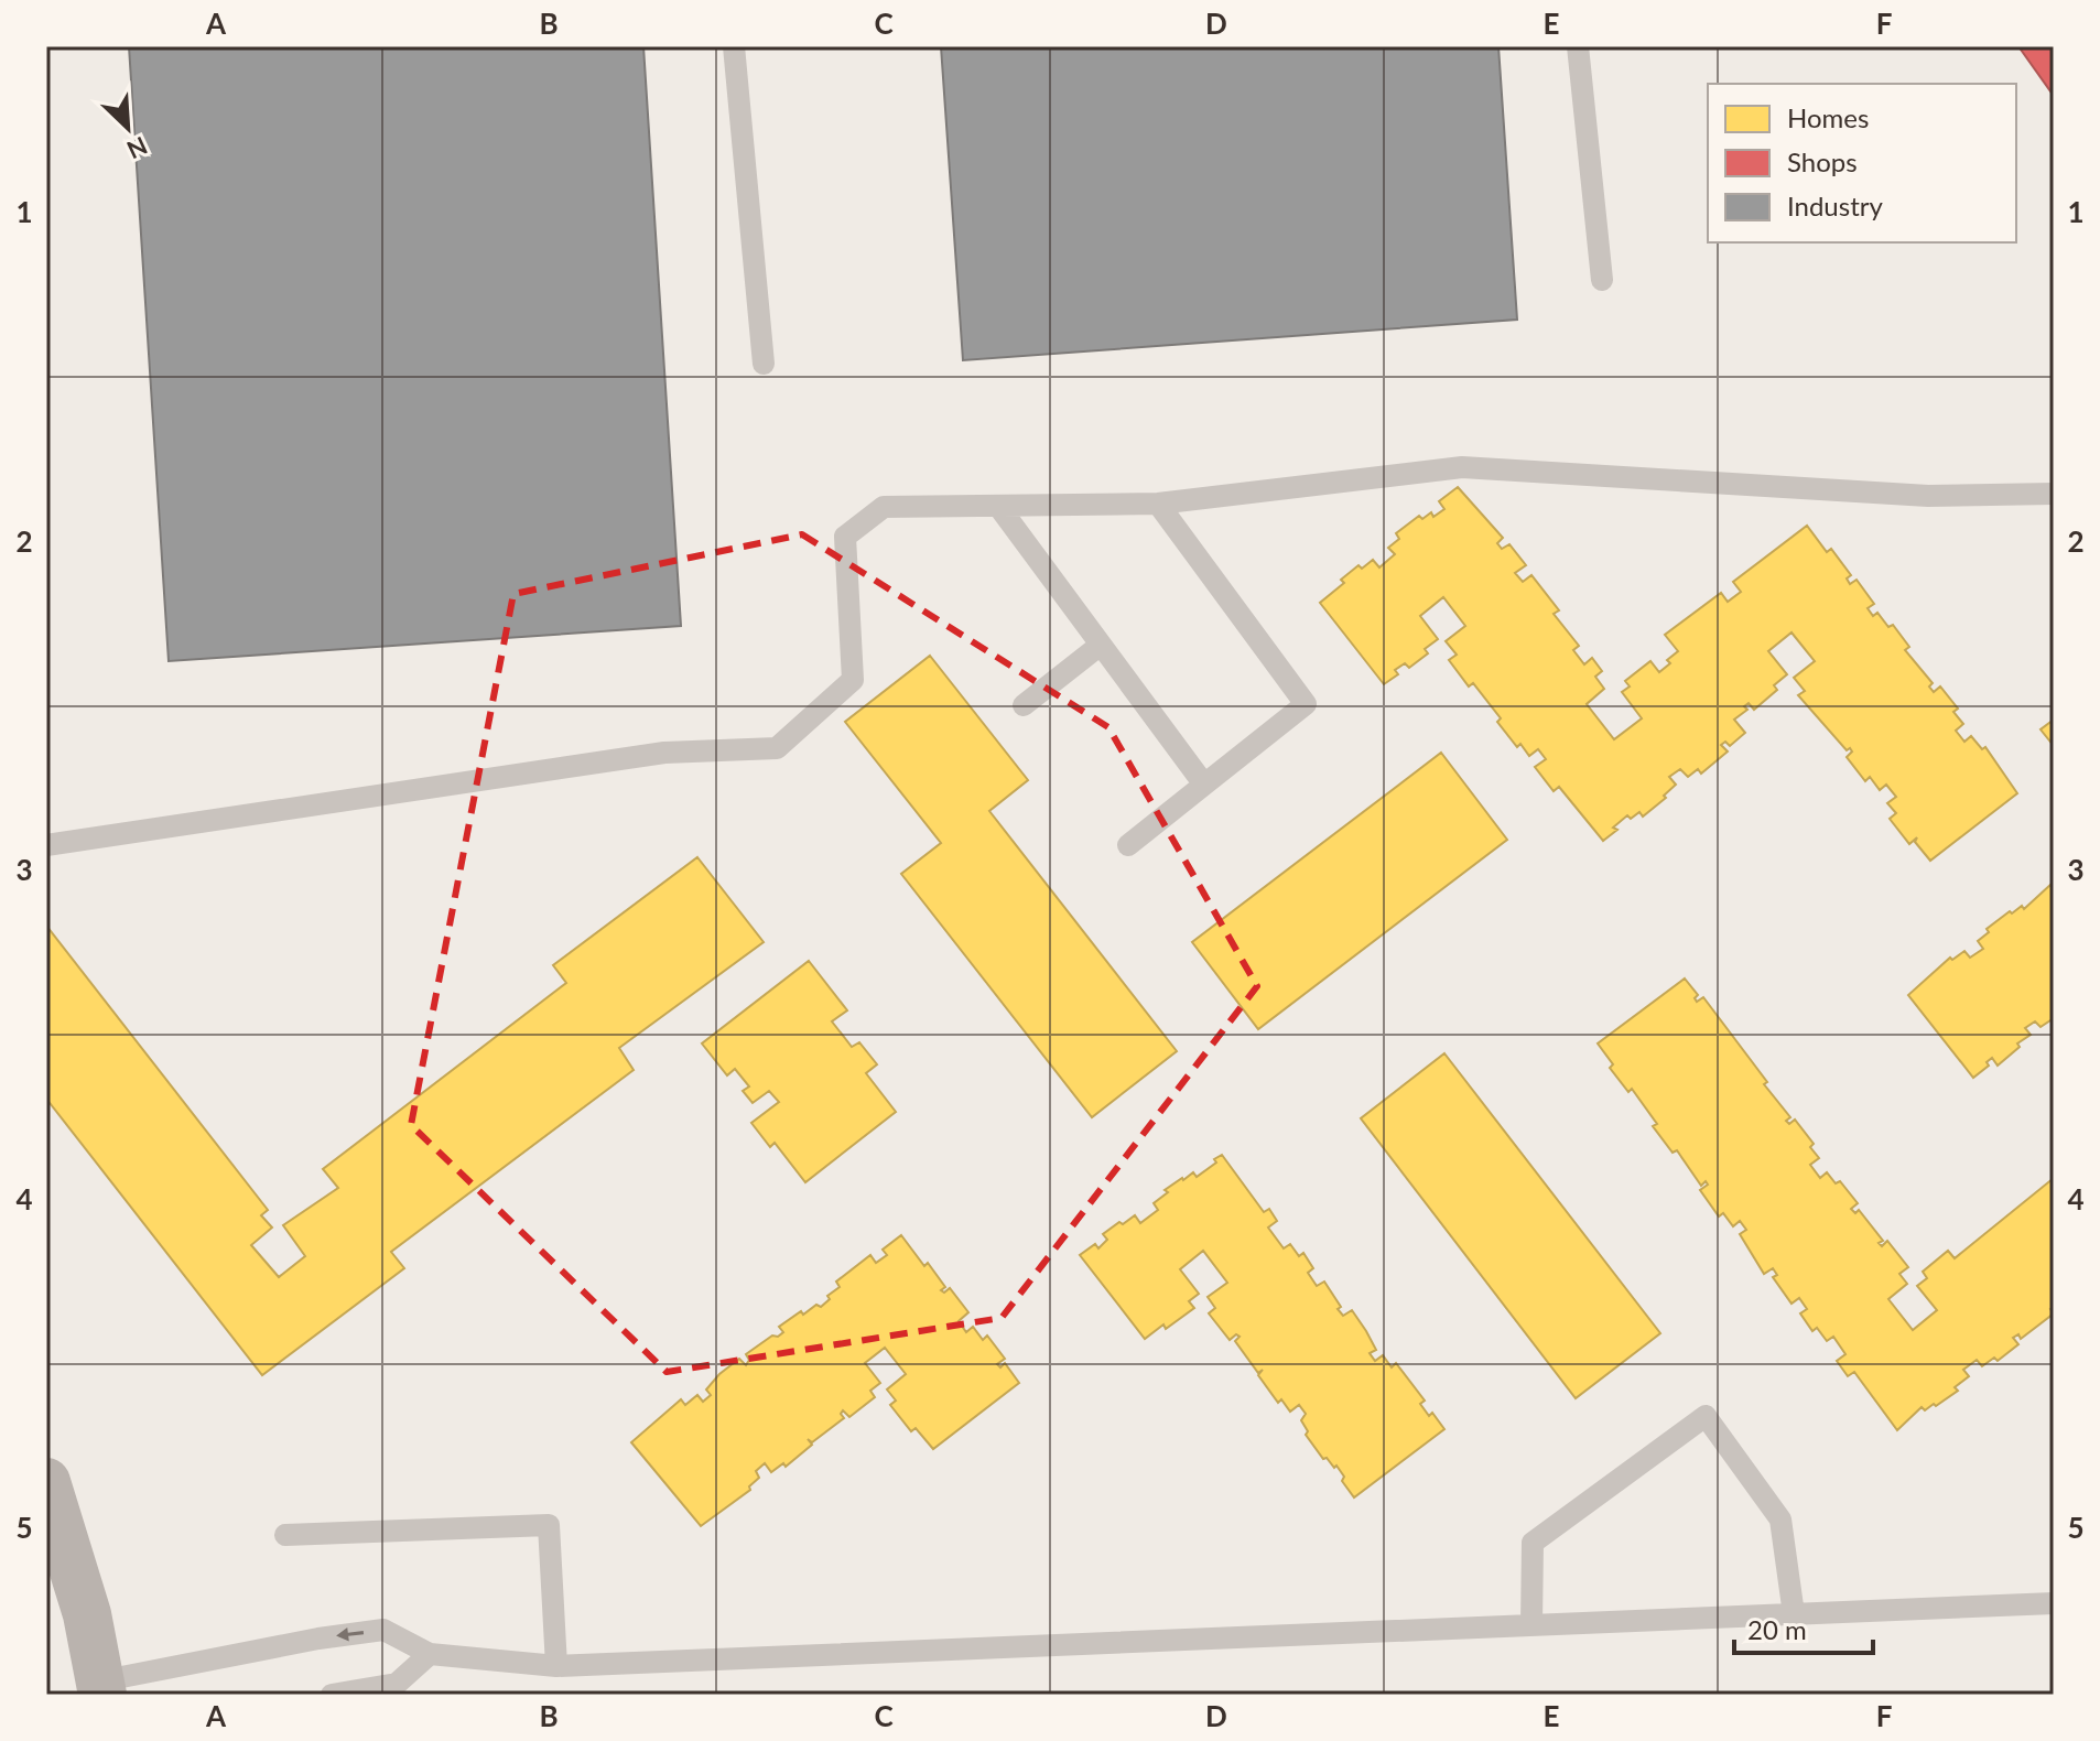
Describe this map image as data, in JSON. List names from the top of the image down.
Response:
{
  "legend": ["Homes", "Shops", "Industry"],
  "scale_bar": "20 m",
  "north": "bottom right",
  "grid": {
    "columns": [
      "A",
      "B",
      "C",
      "D",
      "E",
      "F"
    ],
    "rows": [
      "1",
      "2",
      "3",
      "4",
      "5"
    ]
  }
}
